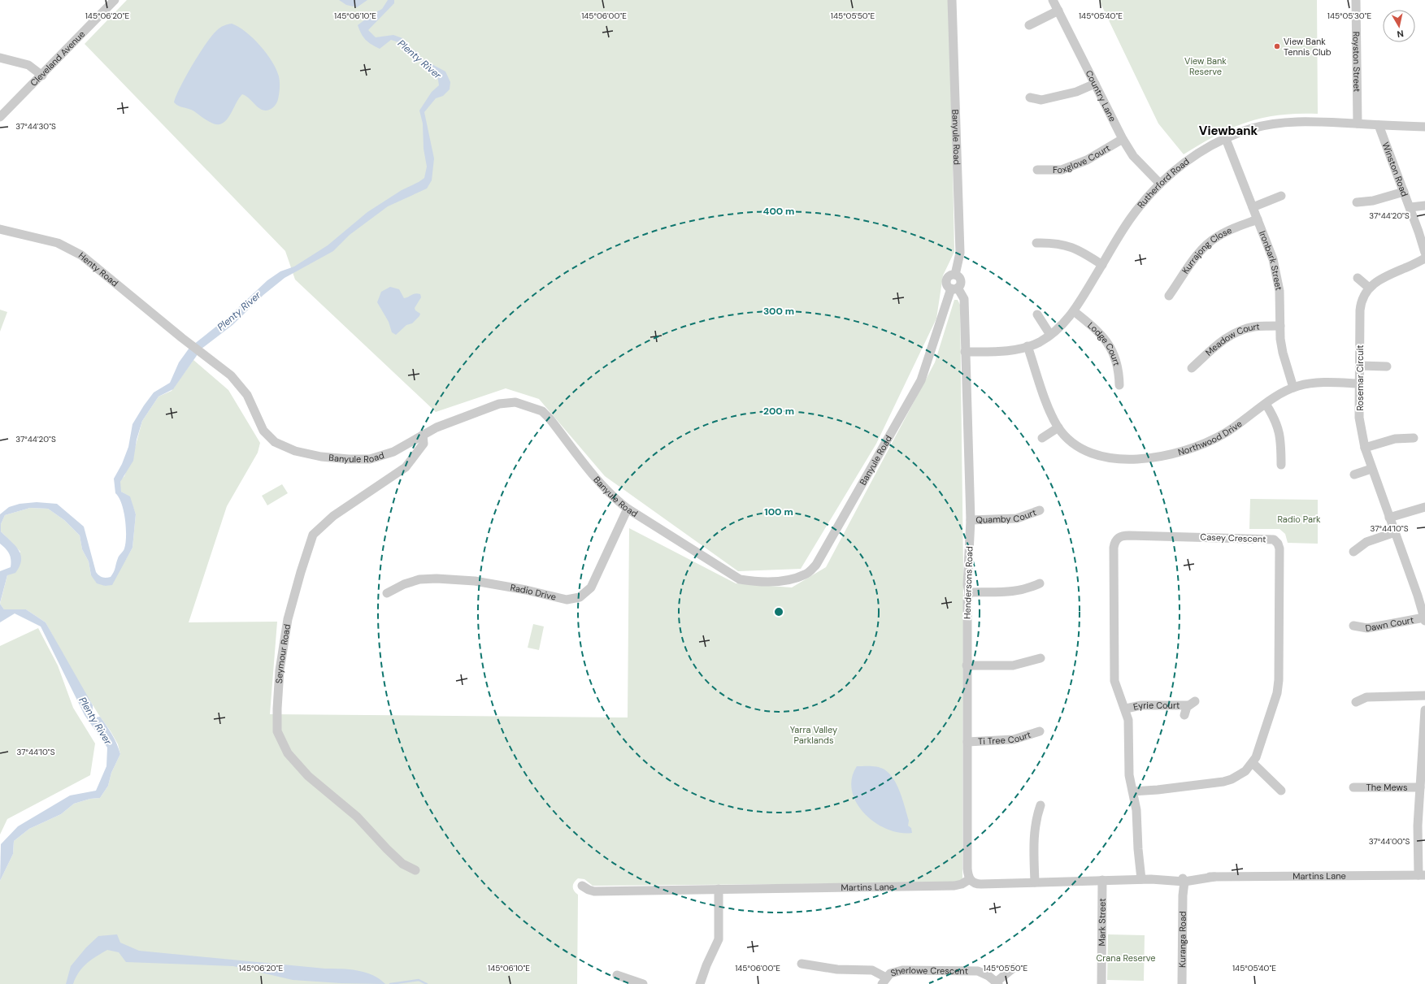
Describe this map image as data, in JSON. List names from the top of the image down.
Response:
{
  "streets": {
    "street": [
      "Cleveland Avenue",
      "Royston Street",
      "Country Lane",
      "Banyule Road",
      "Foxglove Court",
      "Winston Road",
      "Rutherford Road",
      "Kurrajong Close",
      "Ironbark Street",
      "Henty Road",
      "Meadow Court",
      "Lodge Court",
      "Rosemar Circuit",
      "Northwood Drive",
      "Quamby Court",
      "Casey Crescent",
      "Hendersons Road",
      "Radio Drive",
      "Dawn Court",
      "Seymour Road",
      "Eyrie Court",
      "Ti Tree Court",
      "The Mews",
      "Martins Lane",
      "Mark Street",
      "Kuranga Road",
      "Sherlowe Crescent"
    ]
  },
  "crossings": [
    ["Royston Street", "Rutherford Road"],
    ["Country Lane", "Foxglove Court"],
    ["Country Lane", "Rutherford Road"],
    ["Banyule Road", "Henty Road"],
    ["Banyule Road", "Hendersons Road"],
    ["Banyule Road", "Radio Drive"],
    ["Banyule Road", "Seymour Road"],
    ["Winston Road", "Rutherford Road"],
    ["Rutherford Road", "Ironbark Street"],
    ["Rutherford Road", "Lodge Court"],
    ["Rutherford Road", "Northwood Drive"],
    ["Rutherford Road", "Hendersons Road"],
    ["Kurrajong Close", "Ironbark Street"],
    ["Ironbark Street", "Meadow Court"],
    ["Ironbark Street", "Northwood Drive"],
    ["Rosemar Circuit", "Northwood Drive"],
    ["Rosemar Circuit", "Dawn Court"],
    ["Quamby Court", "Hendersons Road"],
    ["Casey Crescent", "Eyrie Court"],
    ["Casey Crescent", "Martins Lane"],
    ["Hendersons Road", "Ti Tree Court"],
    ["Hendersons Road", "Martins Lane"],
    ["Martins Lane", "Mark Street"],
    ["Martins Lane", "Kuranga Road"]
  ],
  "districts": ["Viewbank"],
  "water": ["Plenty River"],
  "parks": [
    "View Bank Reserve",
    "Radio Park",
    "Yarra Valley Parklands",
    "Crana Reserve"
  ],
  "places": ["View Bank Tennis Club"],
  "north": "bottom",
  "coordinates": [
    "145°06'20\"E",
    "145°06'10\"E",
    "145°06'00\"E",
    "145°05'50\"E",
    "145°05'40\"E",
    "145°05'30\"E",
    "37°44'30\"S",
    "37°44'20\"S",
    "37°44'10\"S",
    "37°44'00\"S"
  ],
  "rings": [
    "400 m",
    "300 m",
    "200 m",
    "100 m"
  ]
}
